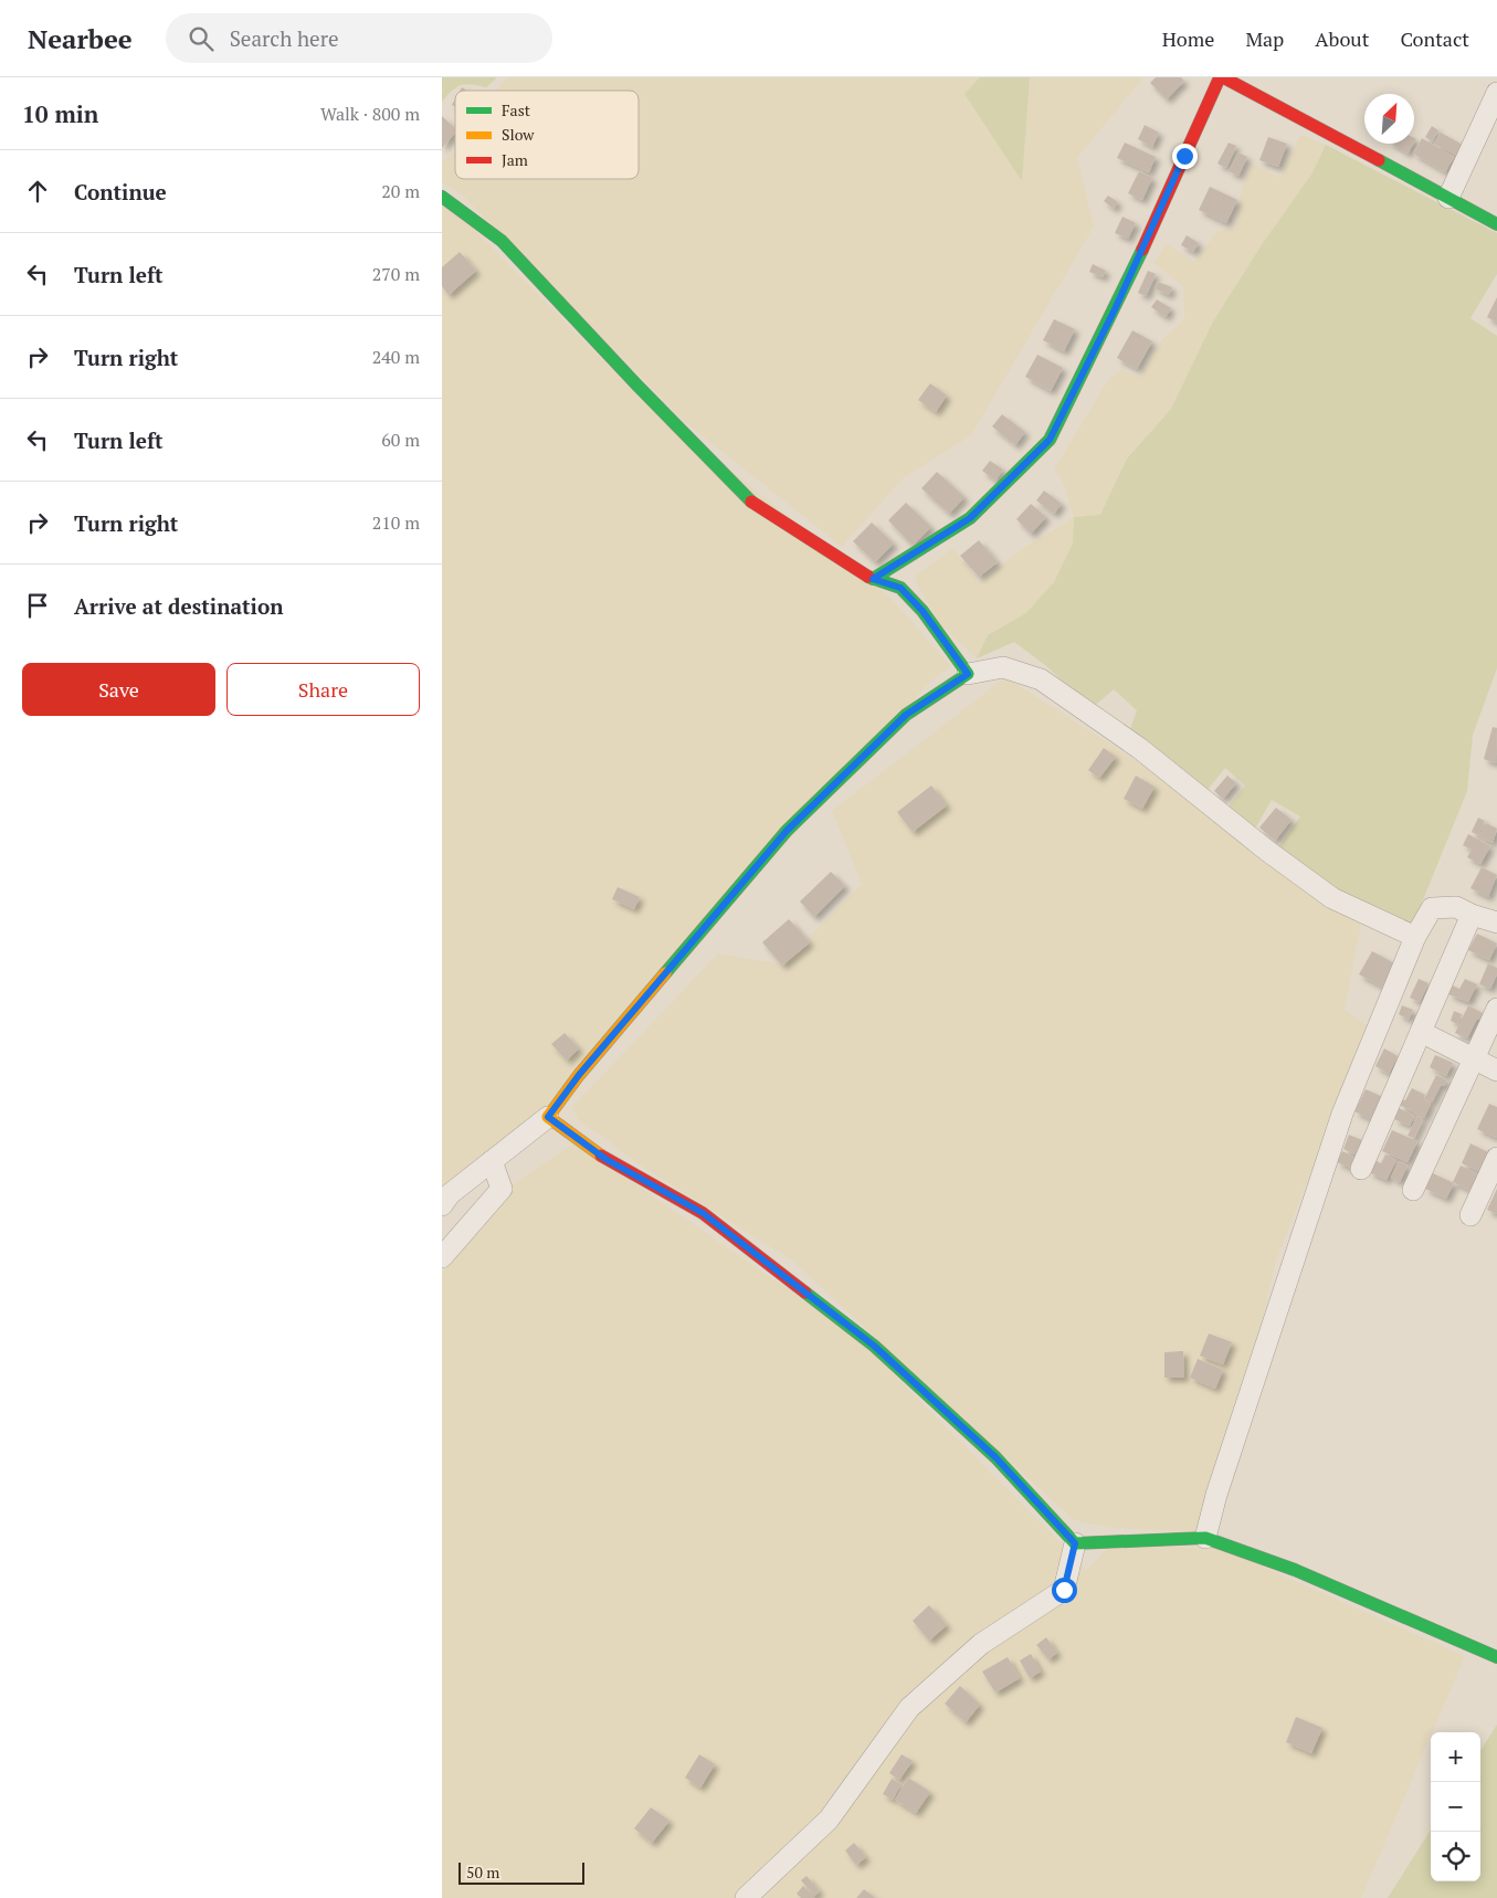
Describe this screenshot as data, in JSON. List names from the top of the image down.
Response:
{
  "legend": ["Fast", "Slow", "Jam"],
  "scale_bar": "50 m",
  "north": "top right",
  "page": {
    "header": "Nearbee",
    "search": "Search here",
    "nav": [
      "Home",
      "Map",
      "About",
      "Contact"
    ],
    "heading": ["10 min", "Walk · 800 m"],
    "list": [
      ["Continue", "20 m"],
      ["Turn left", "270 m"],
      ["Turn right", "240 m"],
      ["Turn left", "60 m"],
      ["Turn right", "210 m"],
      "Arrive at destination"
    ],
    "buttons": ["Save", "Share"],
    "map_buttons": ["+", "−"],
    "scale": "50 m"
  }
}
